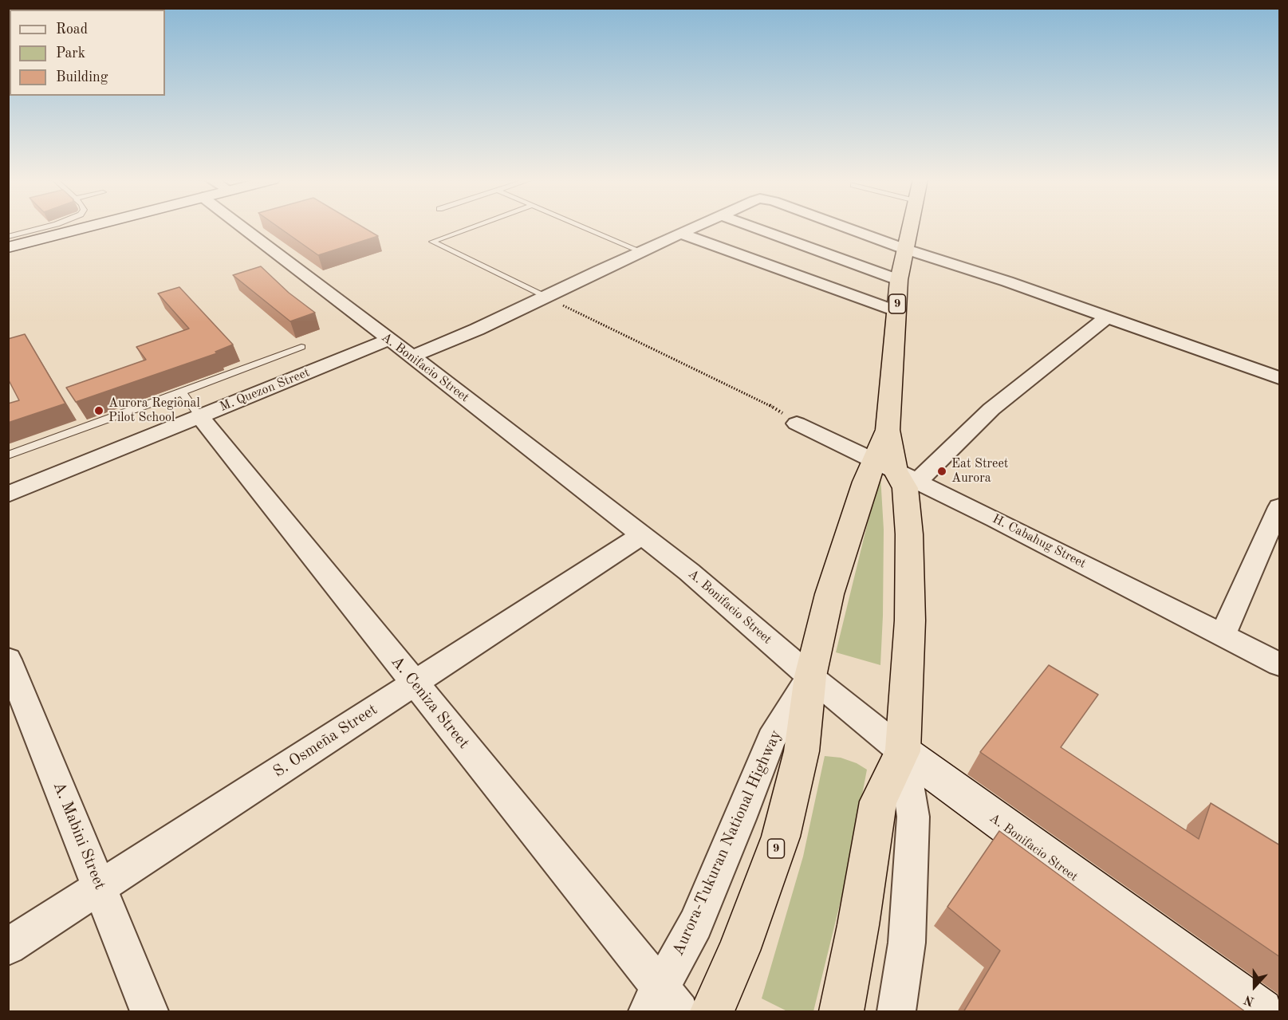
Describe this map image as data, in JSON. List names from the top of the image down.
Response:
{
  "streets": {
    "highway": ["9", "Aurora-Tukuran National Highway"],
    "street": [
      "A. Bonifacio Street",
      "M. Quezon Street",
      "H. Cabahug Street",
      "A. Ceniza Street",
      "S. Osmeña Street",
      "A. Mabini Street"
    ]
  },
  "crossings": [
    ["9", "A. Bonifacio Street"],
    ["9", "H. Cabahug Street"],
    ["9", "Aurora-Tukuran National Highway"],
    ["A. Bonifacio Street", "M. Quezon Street"],
    ["A. Bonifacio Street", "S. Osmeña Street"],
    ["A. Bonifacio Street", "Aurora-Tukuran National Highway"],
    ["M. Quezon Street", "A. Ceniza Street"],
    ["H. Cabahug Street", "Aurora-Tukuran National Highway"],
    ["A. Ceniza Street", "S. Osmeña Street"],
    ["A. Ceniza Street", "Aurora-Tukuran National Highway"],
    ["S. Osmeña Street", "A. Mabini Street"]
  ],
  "places": ["Aurora Regional Pilot School", "Eat Street Aurora"],
  "legend": ["Road", "Park", "Building"],
  "north": "bottom"
}
